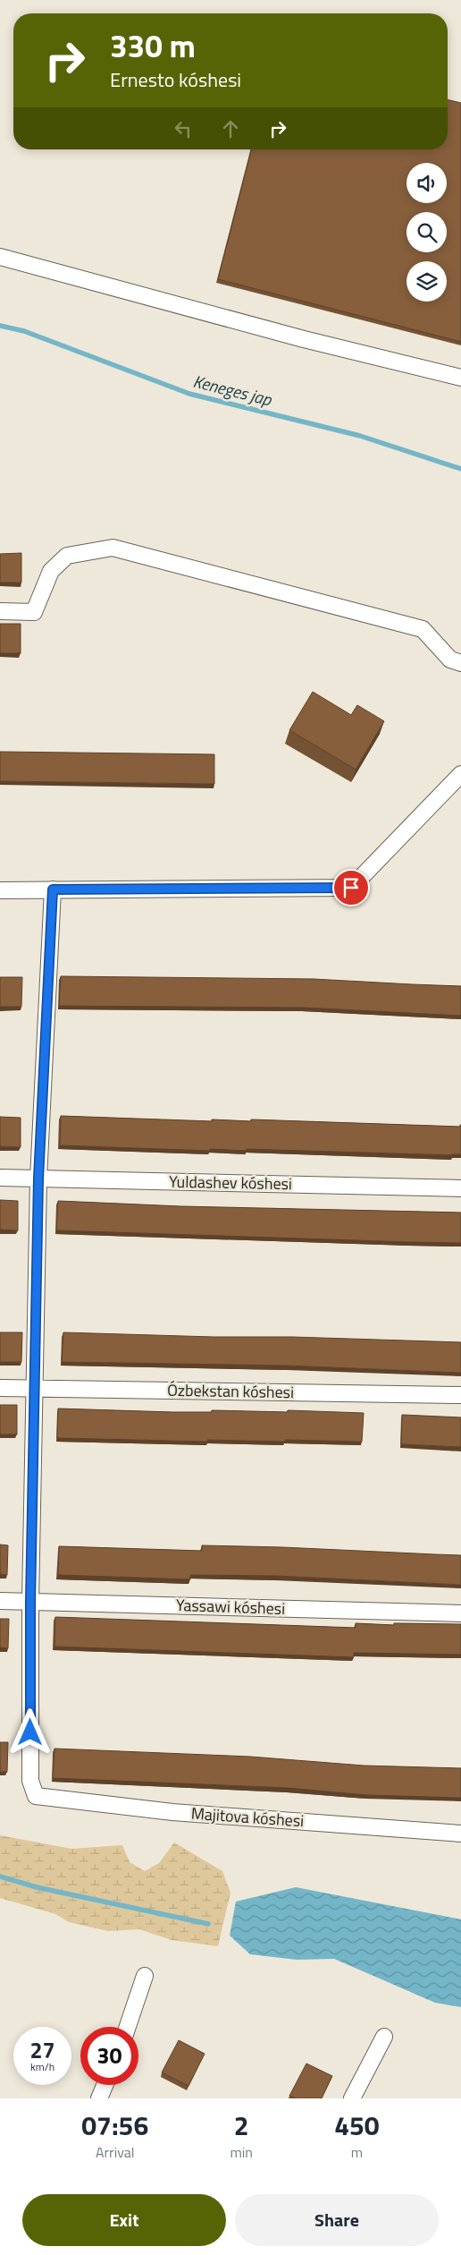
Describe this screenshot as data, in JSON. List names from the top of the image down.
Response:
{
  "streets": {
    "street": [
      "Yuldashev kóshesi",
      "Ózbekstan kóshesi",
      "Yassawi kóshesi",
      "Majitova kóshesi"
    ]
  },
  "crossings": [
    ["Yassawi kóshesi", "Majitova kóshesi"]
  ],
  "water": ["Keneges jap"],
  "page": {
    "turn": ["330 m", "Ernesto kóshesi"],
    "speed": "27 km/h",
    "limit": "30",
    "eta": [
      "07:56",
      "Arrival",
      "2",
      "min",
      "450",
      "m"
    ],
    "buttons": ["Exit", "Share"]
  }
}
